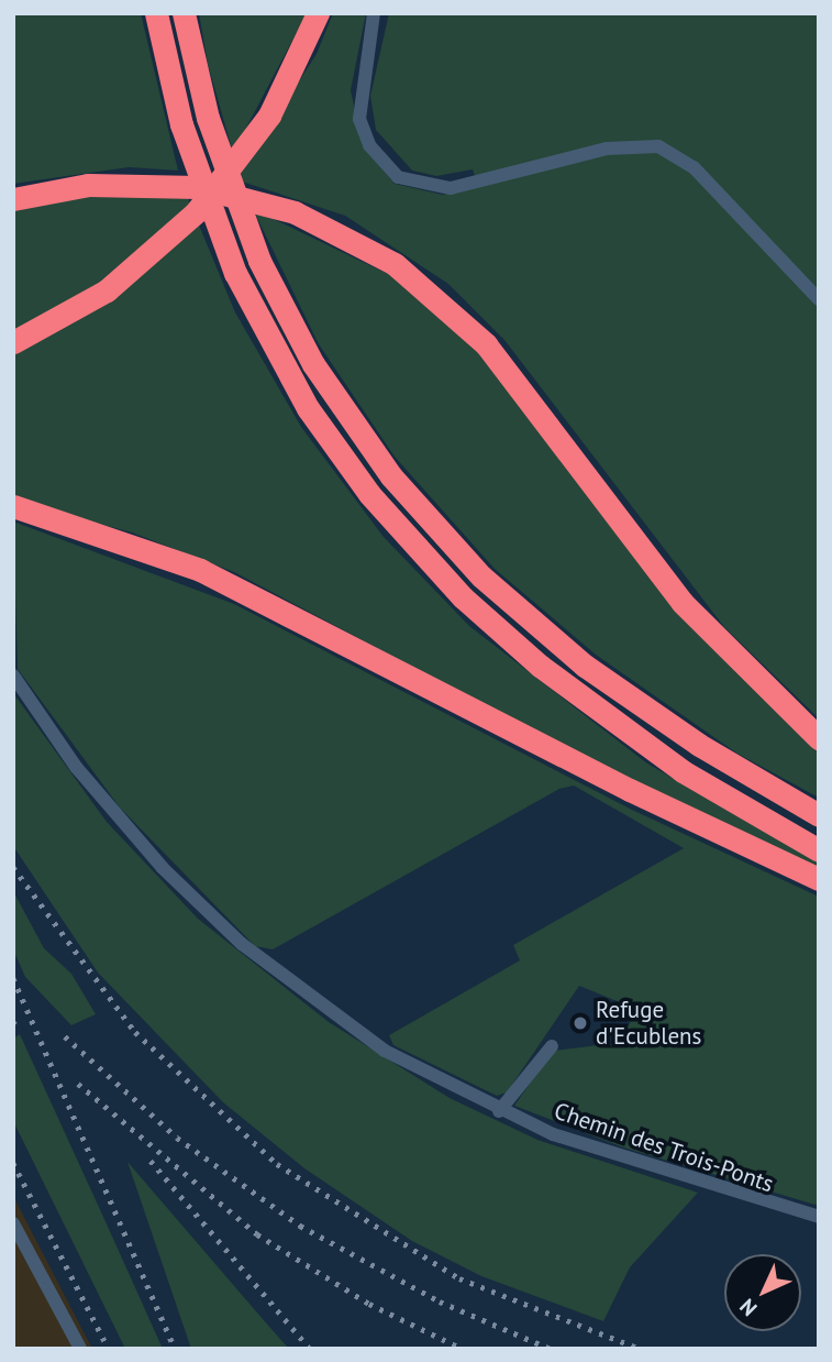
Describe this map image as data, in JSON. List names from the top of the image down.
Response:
{
  "streets": {
    "street": ["Chemin des Trois-Ponts"]
  },
  "places": ["Refuge d'Ecublens"],
  "north": "bottom left"
}
